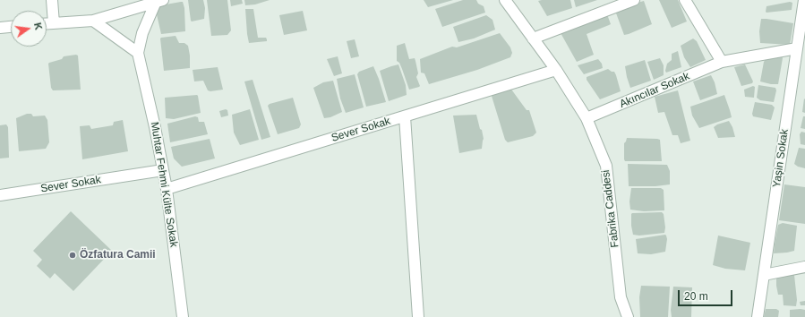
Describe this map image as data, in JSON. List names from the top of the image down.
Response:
{
  "streets": {
    "street": [
      "Akıncılar Sokak",
      "Sever Sokak",
      "Yaşin Sokak",
      "Muhtar Fehmi Külte Sokak",
      "Fabrika Caddesi"
    ]
  },
  "crossings": [
    ["Akıncılar Sokak", "Yaşin Sokak"],
    ["Akıncılar Sokak", "Fabrika Caddesi"],
    ["Sever Sokak", "Muhtar Fehmi Külte Sokak"],
    ["Sever Sokak", "Fabrika Caddesi"]
  ],
  "places": ["Özfatura Camii"],
  "scale_bar": "20 m",
  "north": "right"
}
